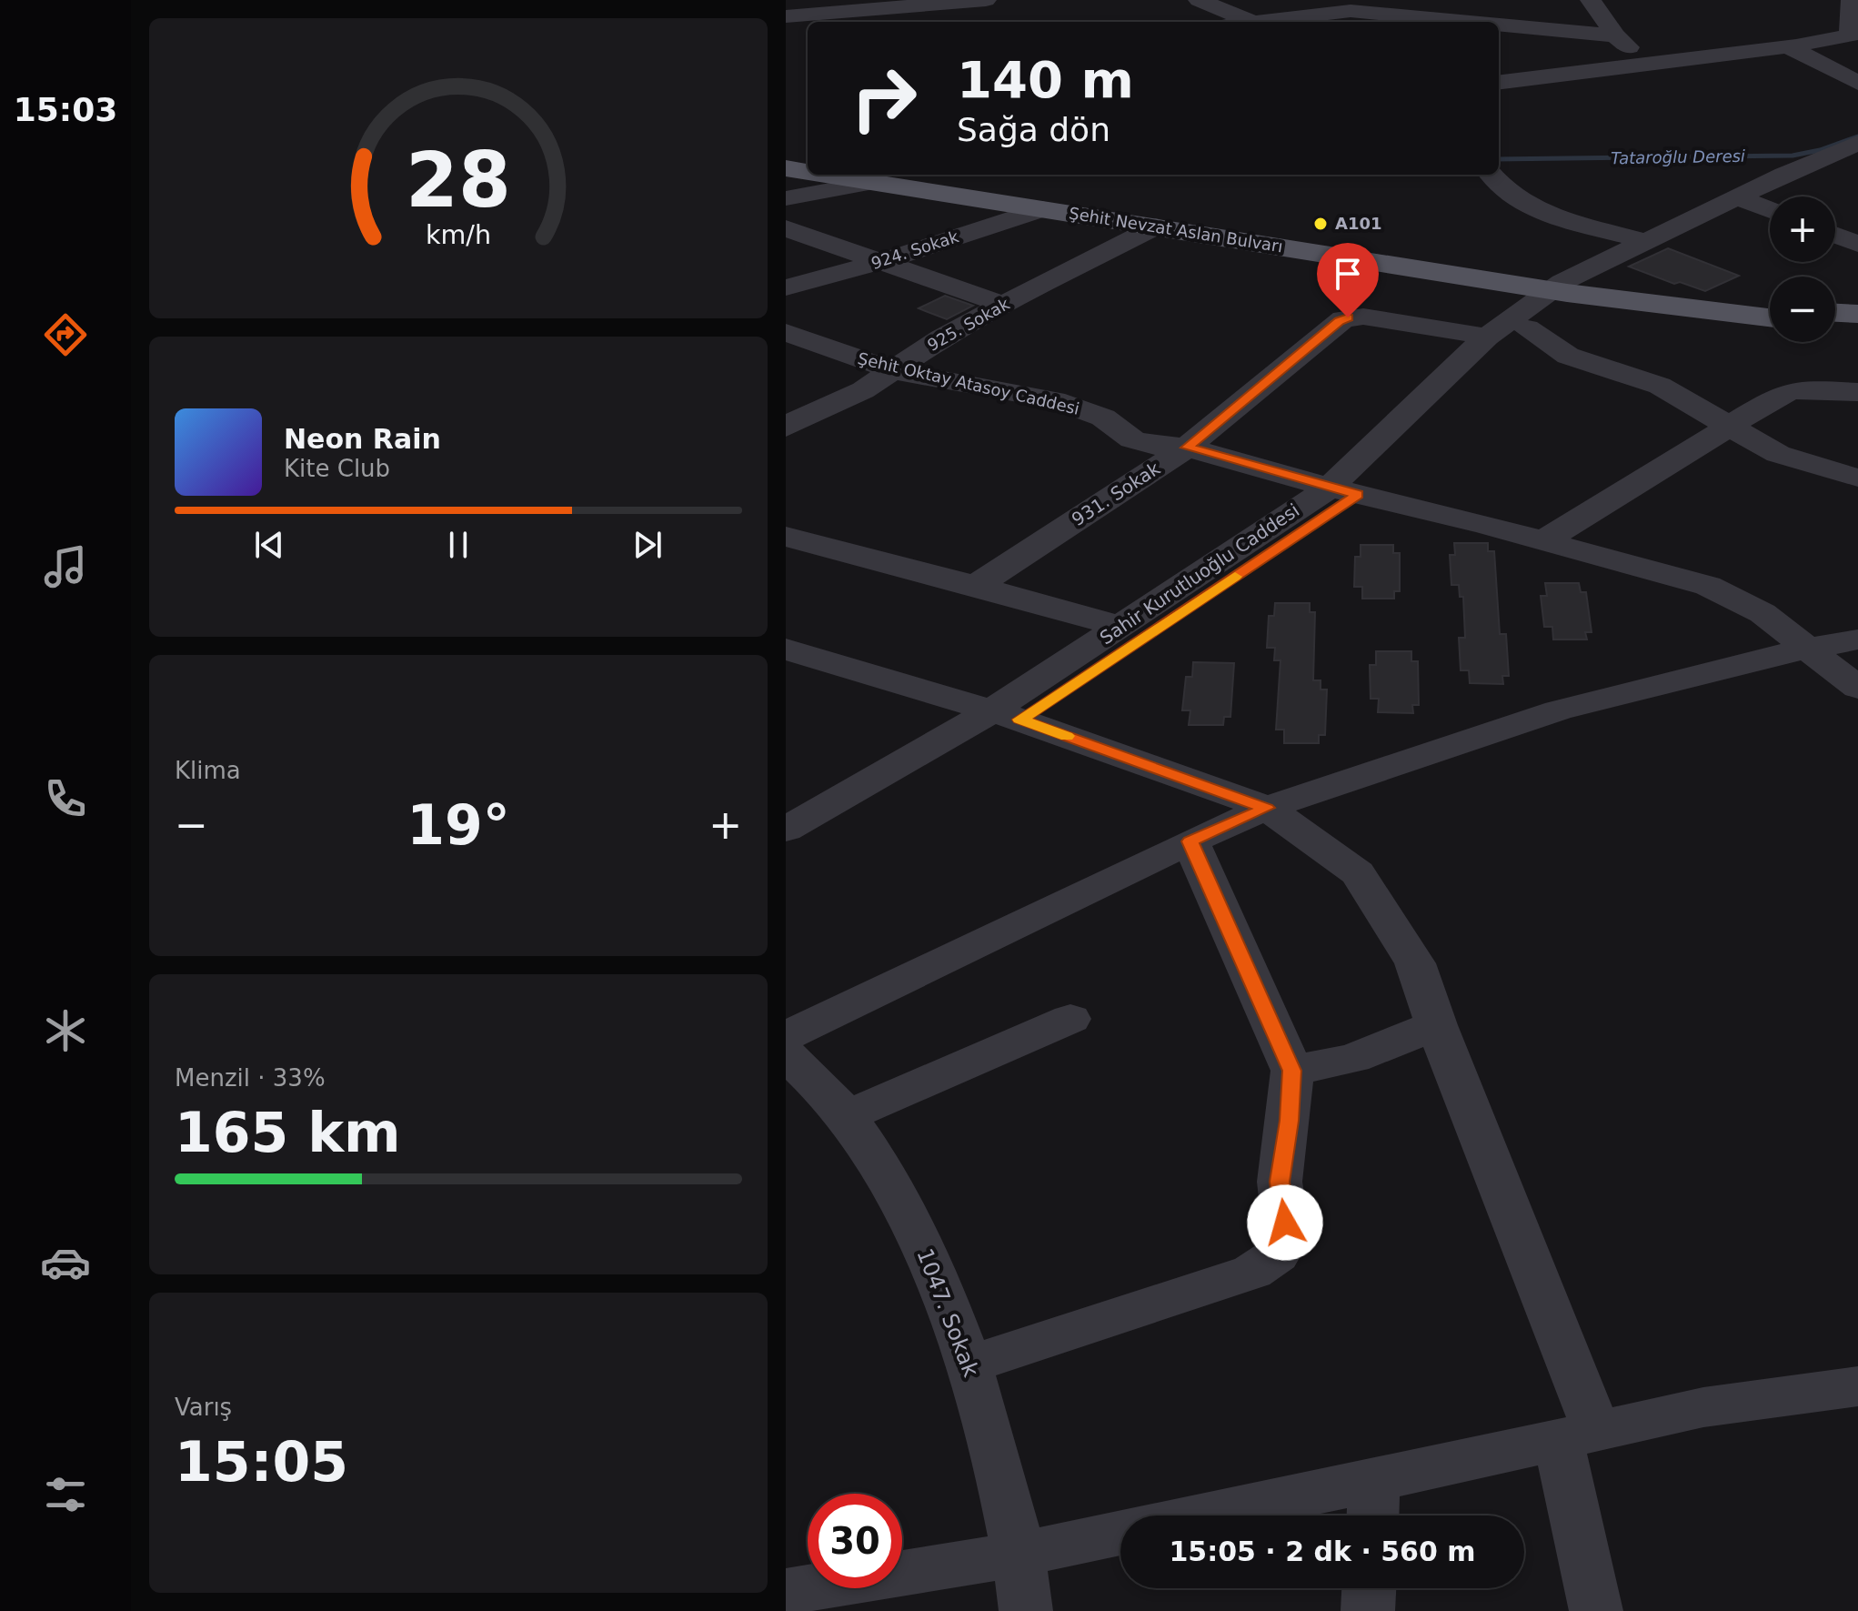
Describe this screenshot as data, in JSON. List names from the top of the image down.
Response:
{
  "streets": {
    "main road": ["Şehit Nevzat Aslan Bulvarı"],
    "street": [
      "924. Sokak",
      "925. Sokak",
      "Şehit Oktay Atasoy Caddesi",
      "931. Sokak",
      "Sahir Kurutluoğlu Caddesi",
      "1047. Sokak"
    ]
  },
  "crossings": [
    ["Şehit Nevzat Aslan Bulvarı", "924. Sokak"],
    ["Şehit Nevzat Aslan Bulvarı", "925. Sokak"],
    ["Şehit Nevzat Aslan Bulvarı", "Sahir Kurutluoğlu Caddesi"],
    ["925. Sokak", "Şehit Oktay Atasoy Caddesi"],
    ["Şehit Oktay Atasoy Caddesi", "931. Sokak"],
    ["Şehit Oktay Atasoy Caddesi", "Sahir Kurutluoğlu Caddesi"],
    ["931. Sokak", "Sahir Kurutluoğlu Caddesi"]
  ],
  "water": ["Tataroğlu Deresi"],
  "places": ["A101"],
  "page": {
    "tabs": "15:03",
    "turn": ["140 m", "Sağa dön"],
    "map_buttons": ["+", "−"],
    "song": ["Neon Rain", "Kite Club"],
    "tile": [
      "Klima",
      ["Menzil · 33%", "165 km"],
      ["Varış", "15:05"]
    ],
    "heat": ["−", "19°", "+"],
    "limit": "30",
    "trip": "15:05 · 2 dk · 560 m",
    "gauge": ["28", "km/h"]
  }
}
